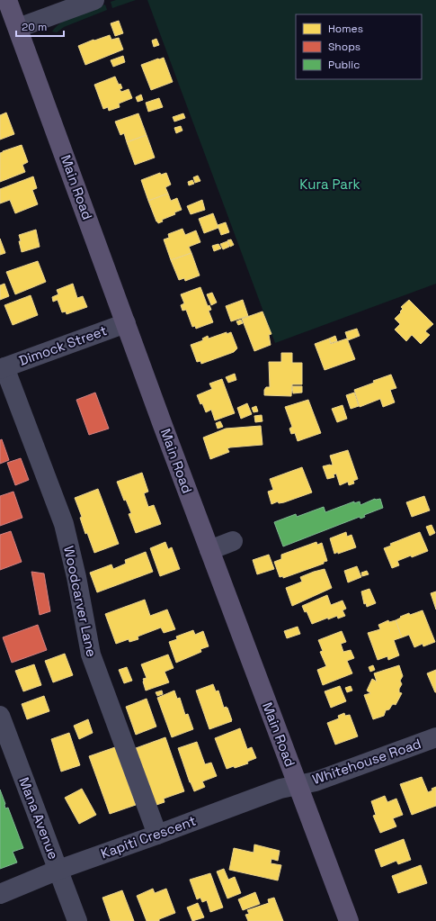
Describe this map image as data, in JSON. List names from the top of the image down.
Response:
{
  "streets": {
    "main road": ["Main Road"],
    "street": [
      "Dimock Street",
      "Woodcarver Lane",
      "Whitehouse Road",
      "Mana Avenue",
      "Kapiti Crescent"
    ]
  },
  "crossings": [
    ["Main Road", "Dimock Street"],
    ["Main Road", "Whitehouse Road"],
    ["Main Road", "Kapiti Crescent"],
    ["Dimock Street", "Woodcarver Lane"],
    ["Woodcarver Lane", "Kapiti Crescent"],
    ["Whitehouse Road", "Kapiti Crescent"],
    ["Mana Avenue", "Kapiti Crescent"]
  ],
  "parks": ["Kura Park"],
  "legend": ["Homes", "Shops", "Public"],
  "scale_bar": "20 m"
}
